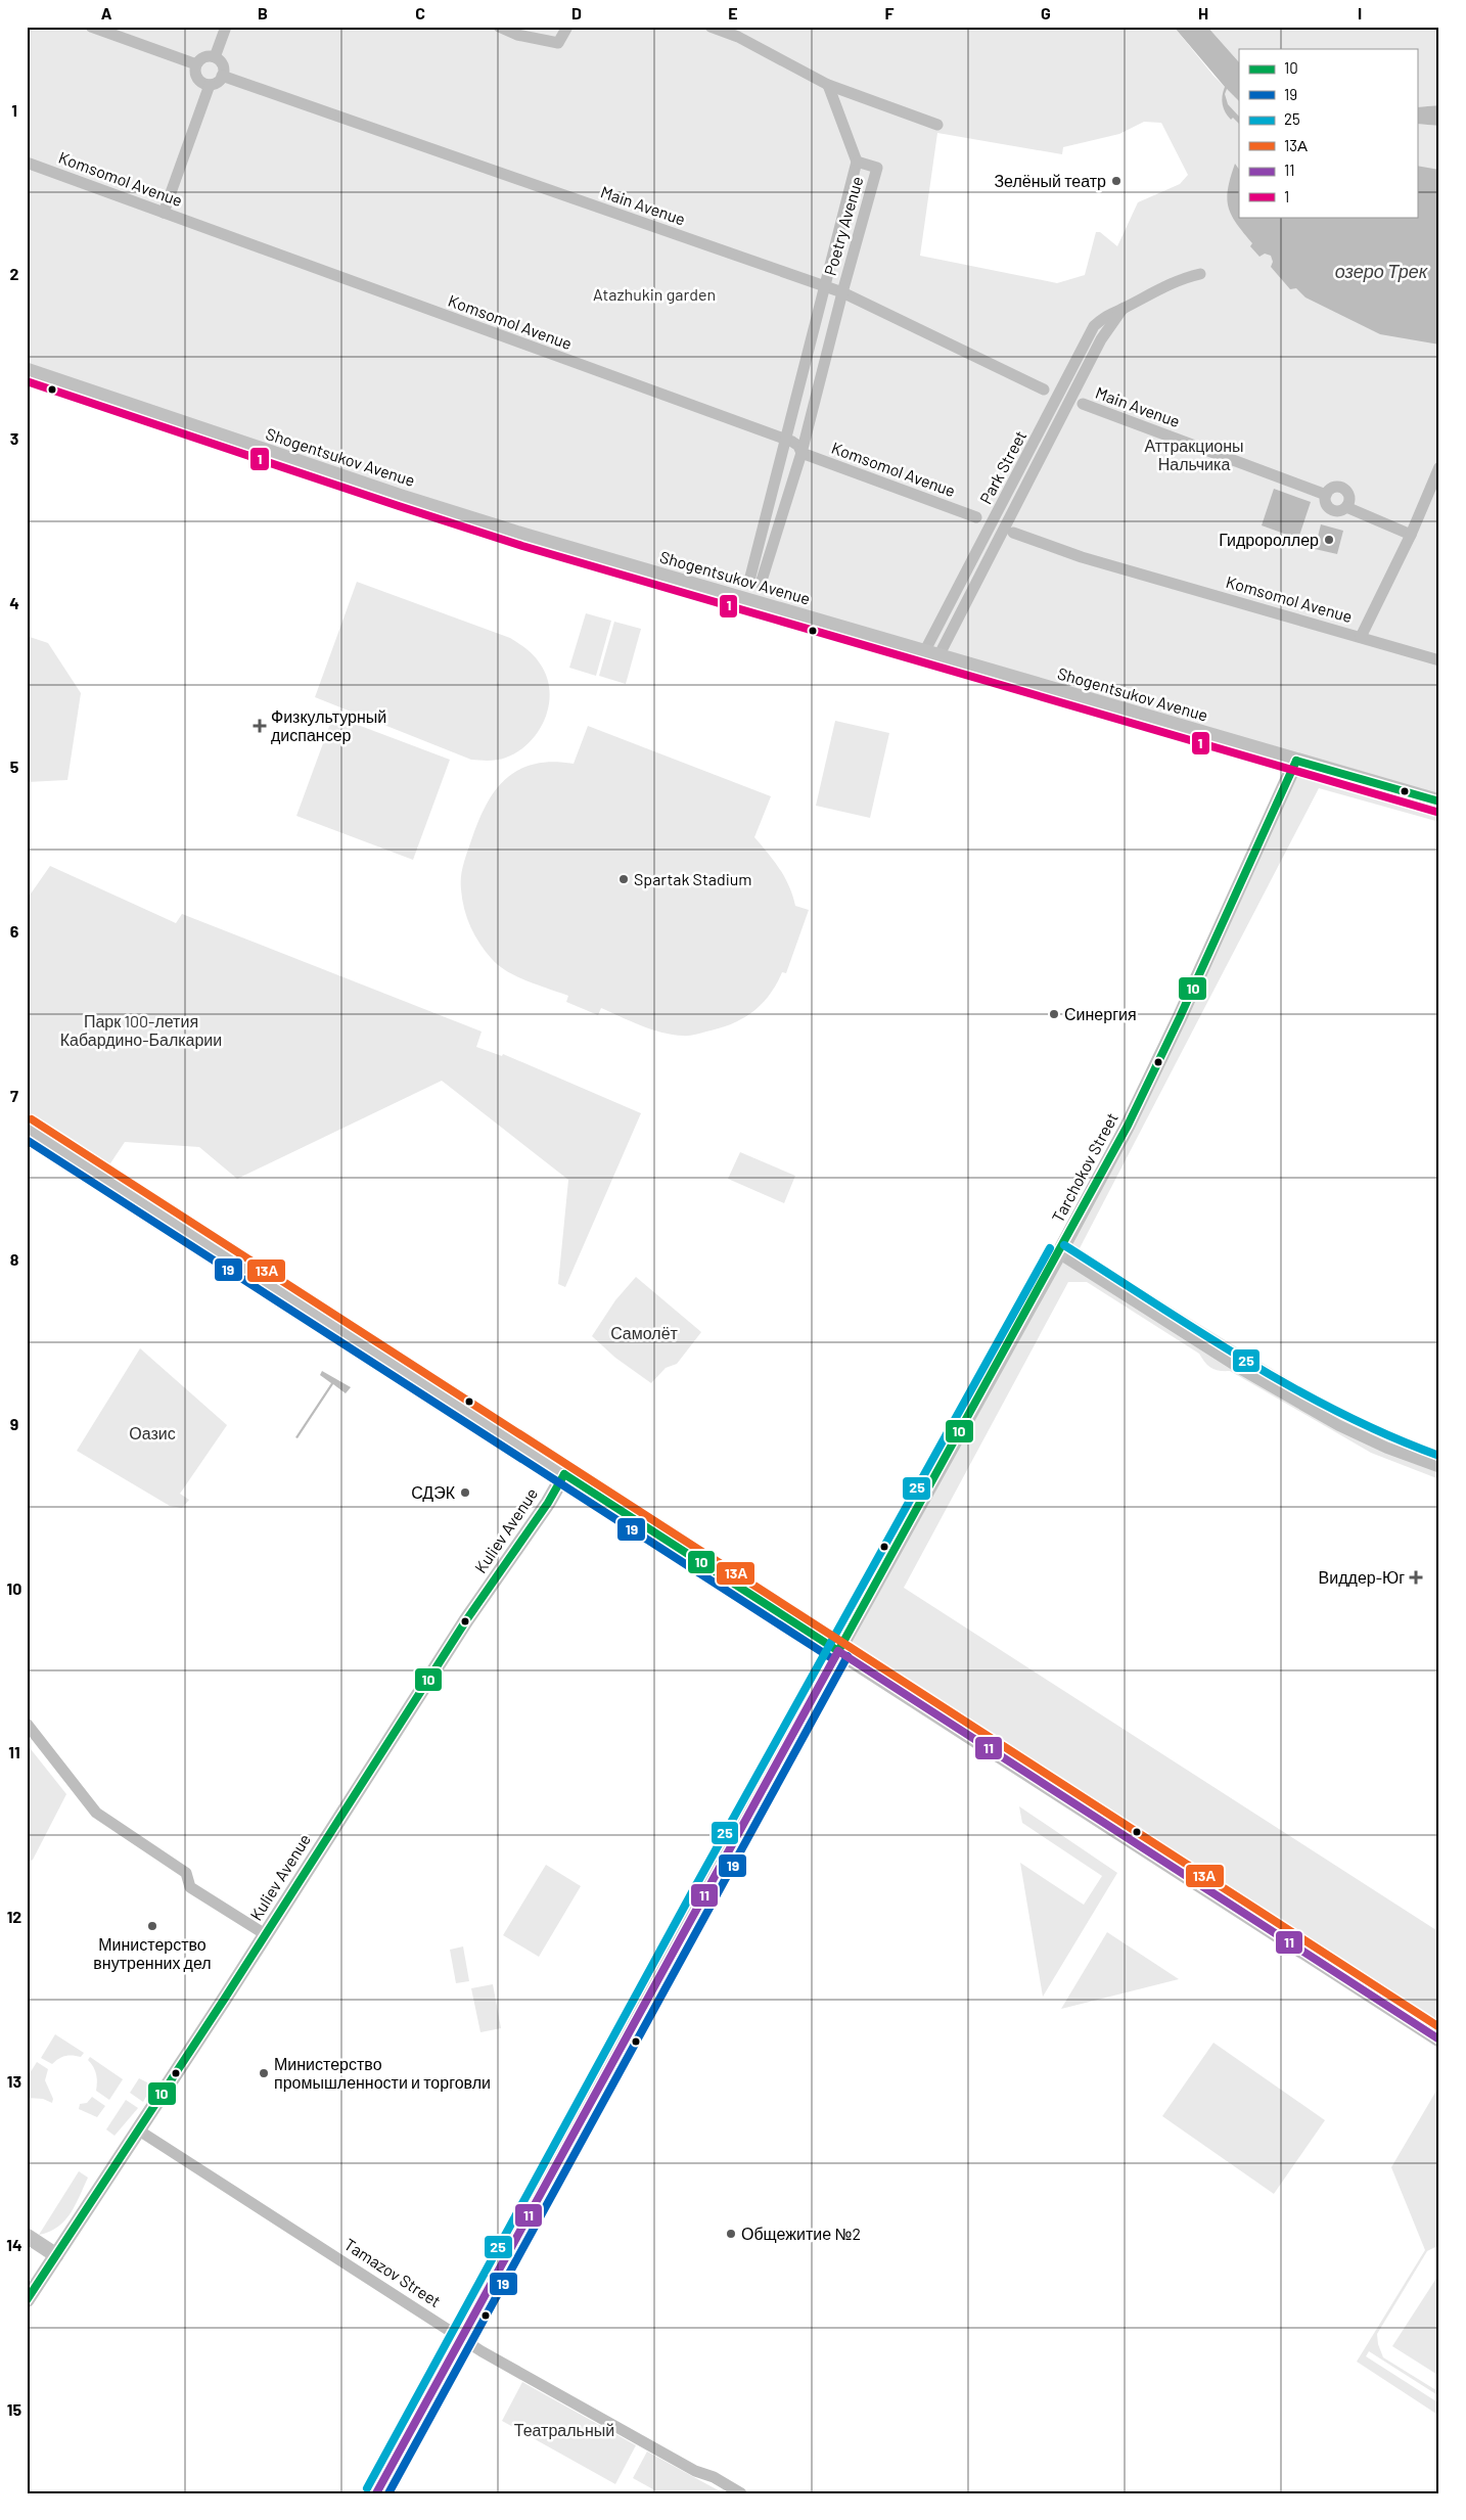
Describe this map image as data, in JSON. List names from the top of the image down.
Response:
{
  "streets": {
    "street": [
      "Komsomol Avenue",
      "Main Avenue",
      "Poetry Avenue",
      "Shogentsukov Avenue",
      "Park Street",
      "Tarchokov Street",
      "Kuliev Avenue",
      "Tamazov Street"
    ]
  },
  "crossings": [
    ["Komsomol Avenue", "Poetry Avenue"],
    ["Main Avenue", "Poetry Avenue"],
    ["Shogentsukov Avenue", "Park Street"],
    ["Shogentsukov Avenue", "Tarchokov Street"],
    ["Tarchokov Street", "Tamazov Street"],
    ["Kuliev Avenue", "Tamazov Street"]
  ],
  "water": ["озеро Трек"],
  "parks": [
    "Atazhukin garden",
    "Аттракционы Нальчика",
    "Парк 100-летия Кабардино-Балкарии",
    "Самолёт",
    "Оазис",
    "Театральный"
  ],
  "places": {
    "other": [
      "Зелёный театр",
      "Гидророллер",
      "Spartak Stadium",
      "Синергия",
      "СДЭК",
      "Министерство внутренних дел",
      "Министерство промышленности и торговли",
      "Общежитие №2"
    ],
    "health": ["Физкультурный диспансер", "Виддер-Юг"]
  },
  "lines": [
    "transit line 1",
    "transit line 10",
    "transit line 13А",
    "transit line 19",
    "transit line 25",
    "transit line 11"
  ],
  "legend": [
    "10",
    "19",
    "25",
    "13А",
    "11",
    "1"
  ],
  "grid": {
    "columns": [
      "A",
      "B",
      "C",
      "D",
      "E",
      "F",
      "G",
      "H",
      "I"
    ],
    "rows": [
      "1",
      "2",
      "3",
      "4",
      "5",
      "6",
      "7",
      "8",
      "9",
      "10",
      "11",
      "12",
      "13",
      "14",
      "15"
    ]
  }
}
